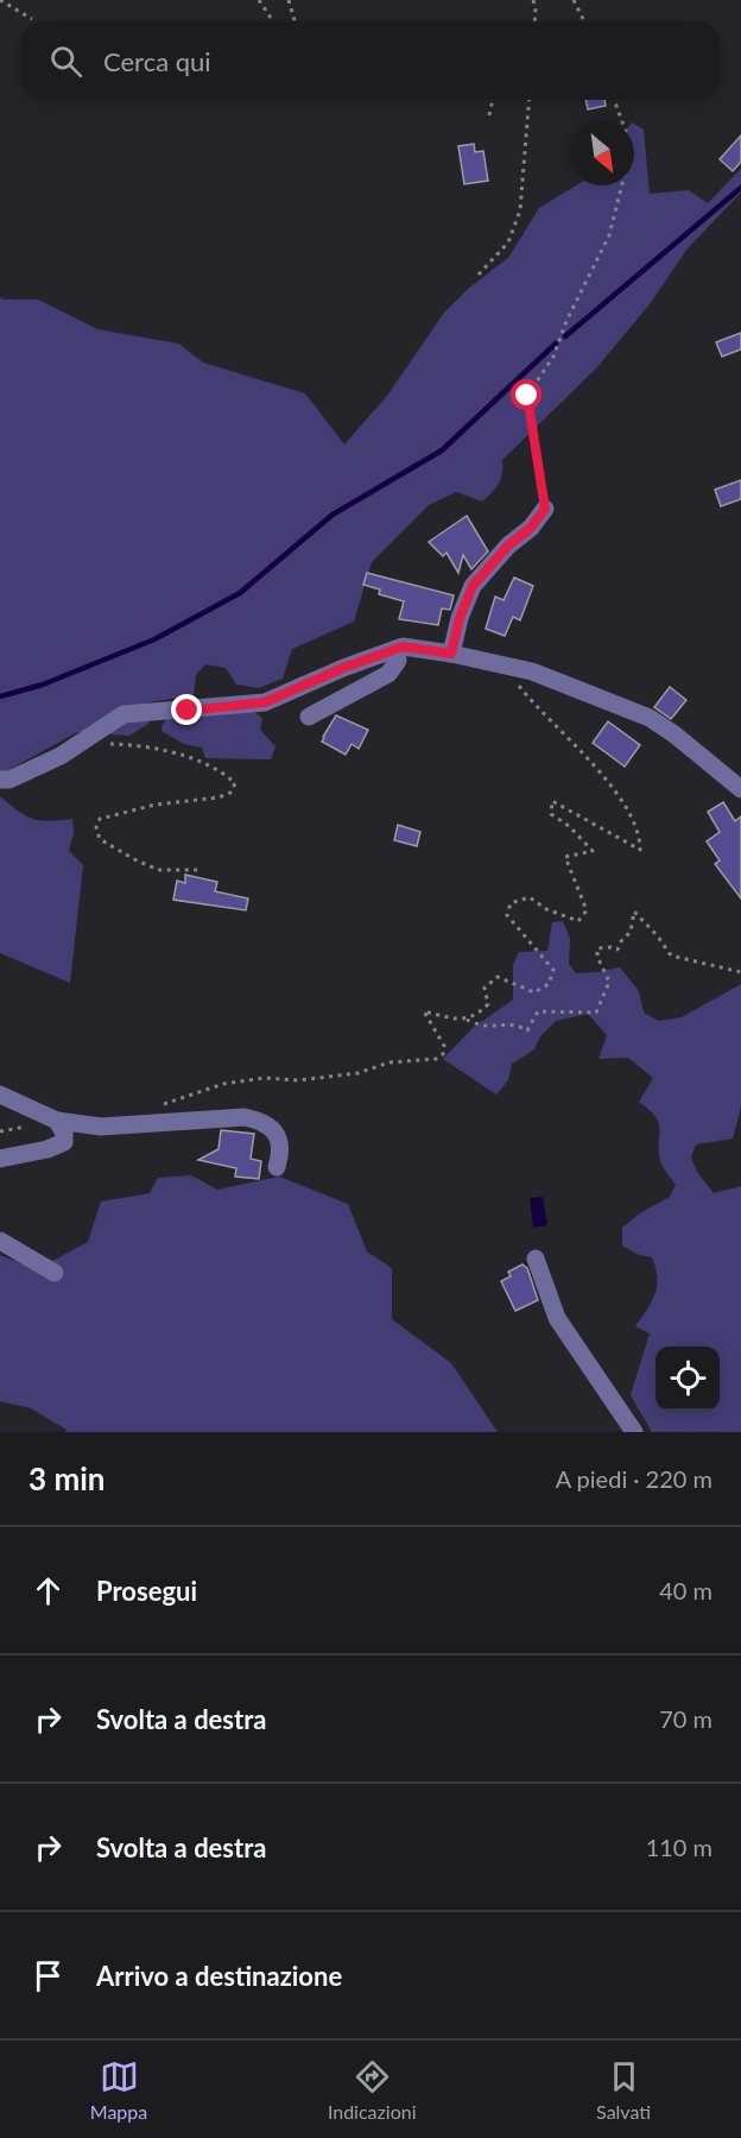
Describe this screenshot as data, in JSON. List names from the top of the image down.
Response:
{
  "north": "bottom right",
  "page": {
    "search": "Cerca qui",
    "heading": ["3 min", "A piedi · 220 m"],
    "list": [
      ["Prosegui", "40 m"],
      ["Svolta a destra", "70 m"],
      ["Svolta a destra", "110 m"],
      "Arrivo a destinazione"
    ],
    "nav": ["Mappa", "Indicazioni", "Salvati"]
  }
}
